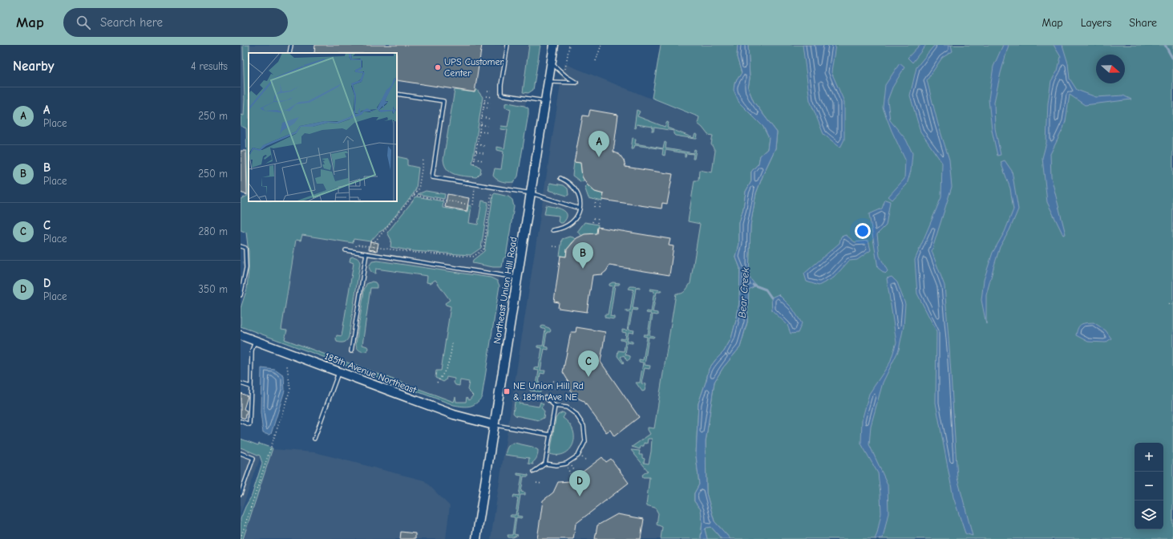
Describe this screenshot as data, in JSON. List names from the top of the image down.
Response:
{
  "streets": {
    "main road": ["Northeast Union Hill Road", "185th Avenue Northeast"]
  },
  "crossings": [
    ["Northeast Union Hill Road", "185th Avenue Northeast"]
  ],
  "water": ["Bear Creek"],
  "places": {
    "other": ["UPS Customer Center"],
    "transit": ["NE Union Hill Rd & 185th Ave NE"]
  },
  "north": "right",
  "page": {
    "header": "Map",
    "search": "Search here",
    "nav": ["Map", "Layers", "Share"],
    "heading": ["Nearby", "4 results"],
    "list": [
      {
        "mark": "A",
        "name": "A",
        "note": "Place",
        "value": "250 m"
      },
      {
        "mark": "B",
        "name": "B",
        "note": "Place",
        "value": "250 m"
      },
      {
        "mark": "C",
        "name": "C",
        "note": "Place",
        "value": "280 m"
      },
      {
        "mark": "D",
        "name": "D",
        "note": "Place",
        "value": "350 m"
      }
    ],
    "pins": [
      "A",
      "B",
      "C",
      "D"
    ],
    "map_buttons": ["+", "−"]
  }
}
